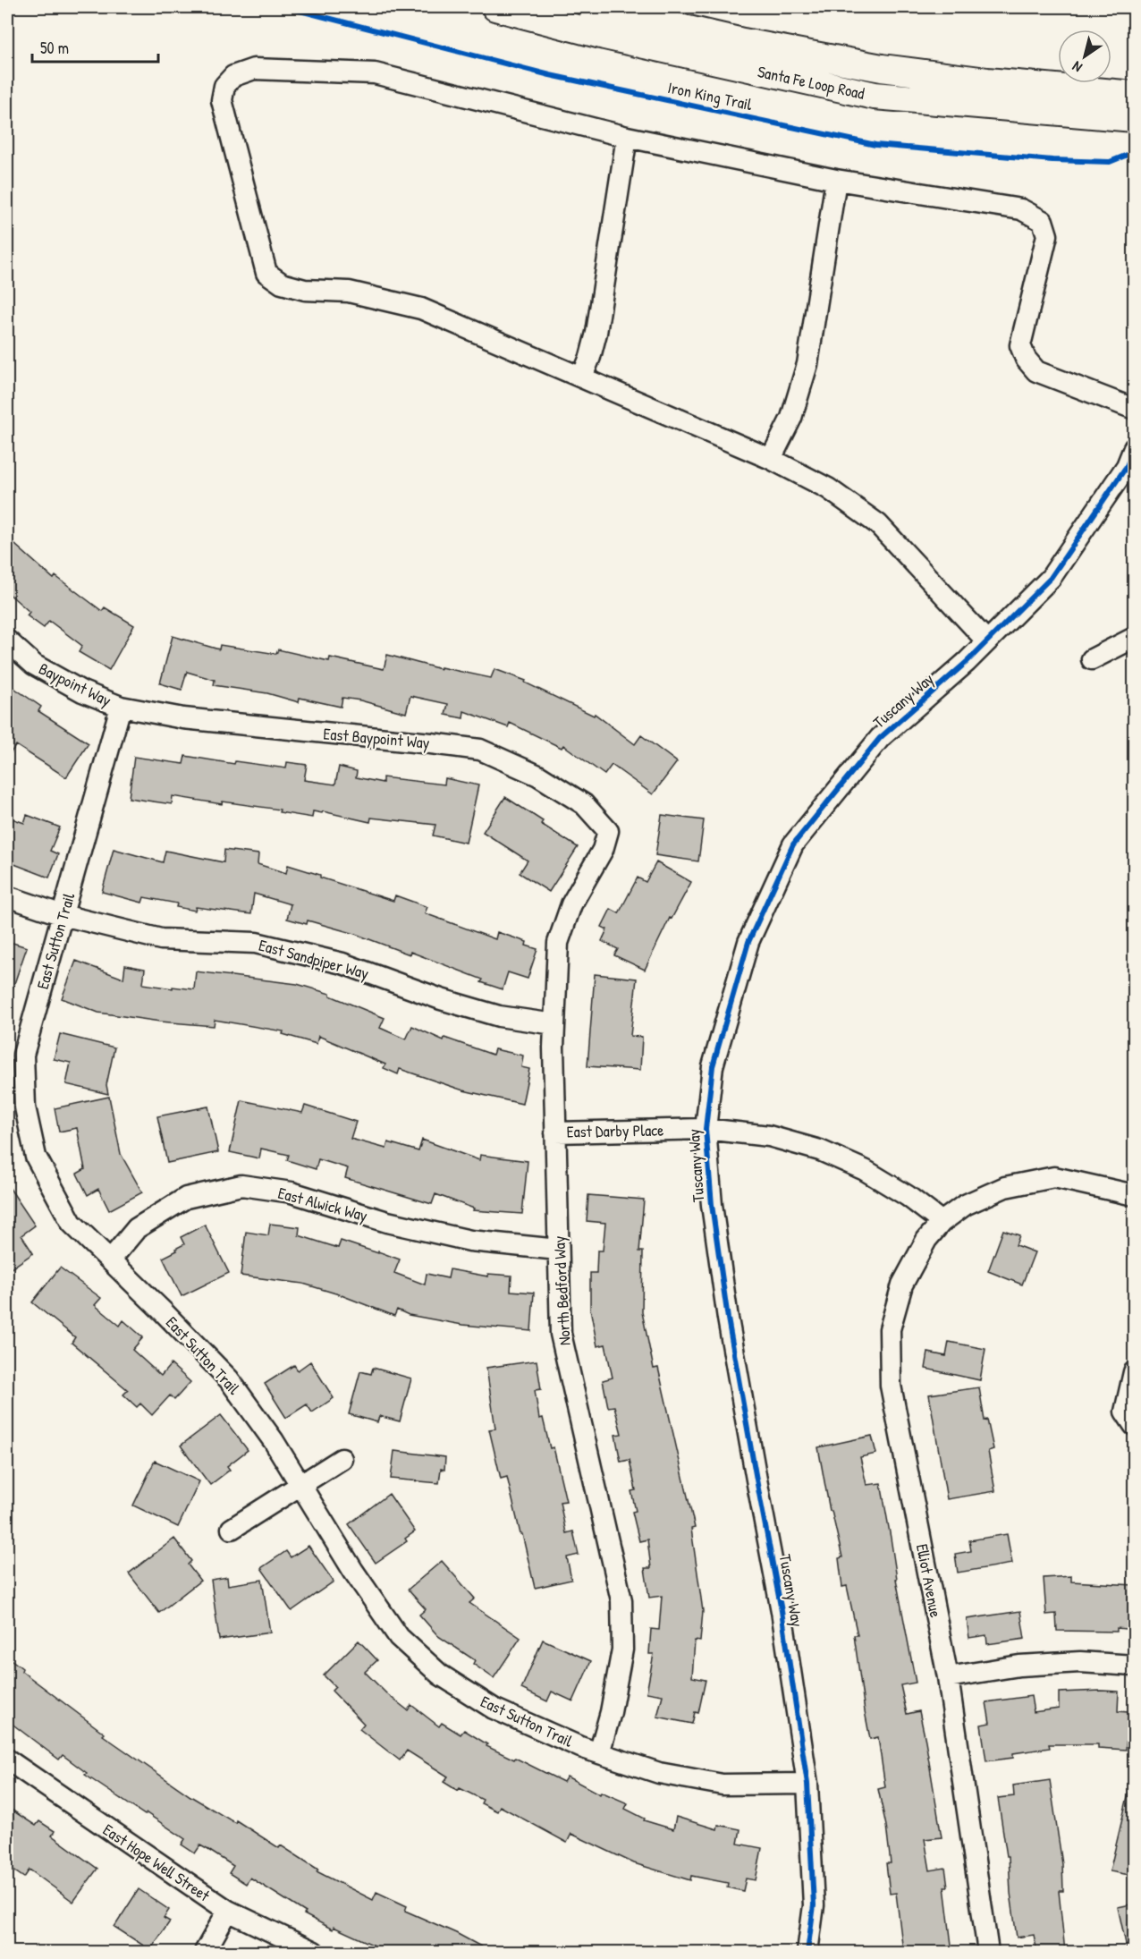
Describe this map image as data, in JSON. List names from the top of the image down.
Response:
{
  "streets": {
    "main road": ["Santa Fe Loop Road"],
    "street": [
      "Baypoint Way",
      "Tuscany Way",
      "East Baypoint Way",
      "East Sutton Trail",
      "East Sandpiper Way",
      "East Darby Place",
      "East Alwick Way",
      "North Bedford Way",
      "Elliot Avenue",
      "East Hope Well Street"
    ],
    "cycle path": ["Iron King Trail"]
  },
  "crossings": [
    ["Baypoint Way", "East Baypoint Way"],
    ["Baypoint Way", "East Sutton Trail"],
    ["Tuscany Way", "East Sutton Trail"],
    ["Tuscany Way", "East Darby Place"],
    ["East Baypoint Way", "East Sutton Trail"],
    ["East Baypoint Way", "North Bedford Way"],
    ["East Sutton Trail", "East Sandpiper Way"],
    ["East Sutton Trail", "East Alwick Way"],
    ["East Sutton Trail", "North Bedford Way"],
    ["East Sandpiper Way", "North Bedford Way"],
    ["East Darby Place", "North Bedford Way"],
    ["East Darby Place", "Elliot Avenue"],
    ["East Alwick Way", "North Bedford Way"]
  ],
  "scale_bar": "50 m",
  "north": "bottom left"
}
